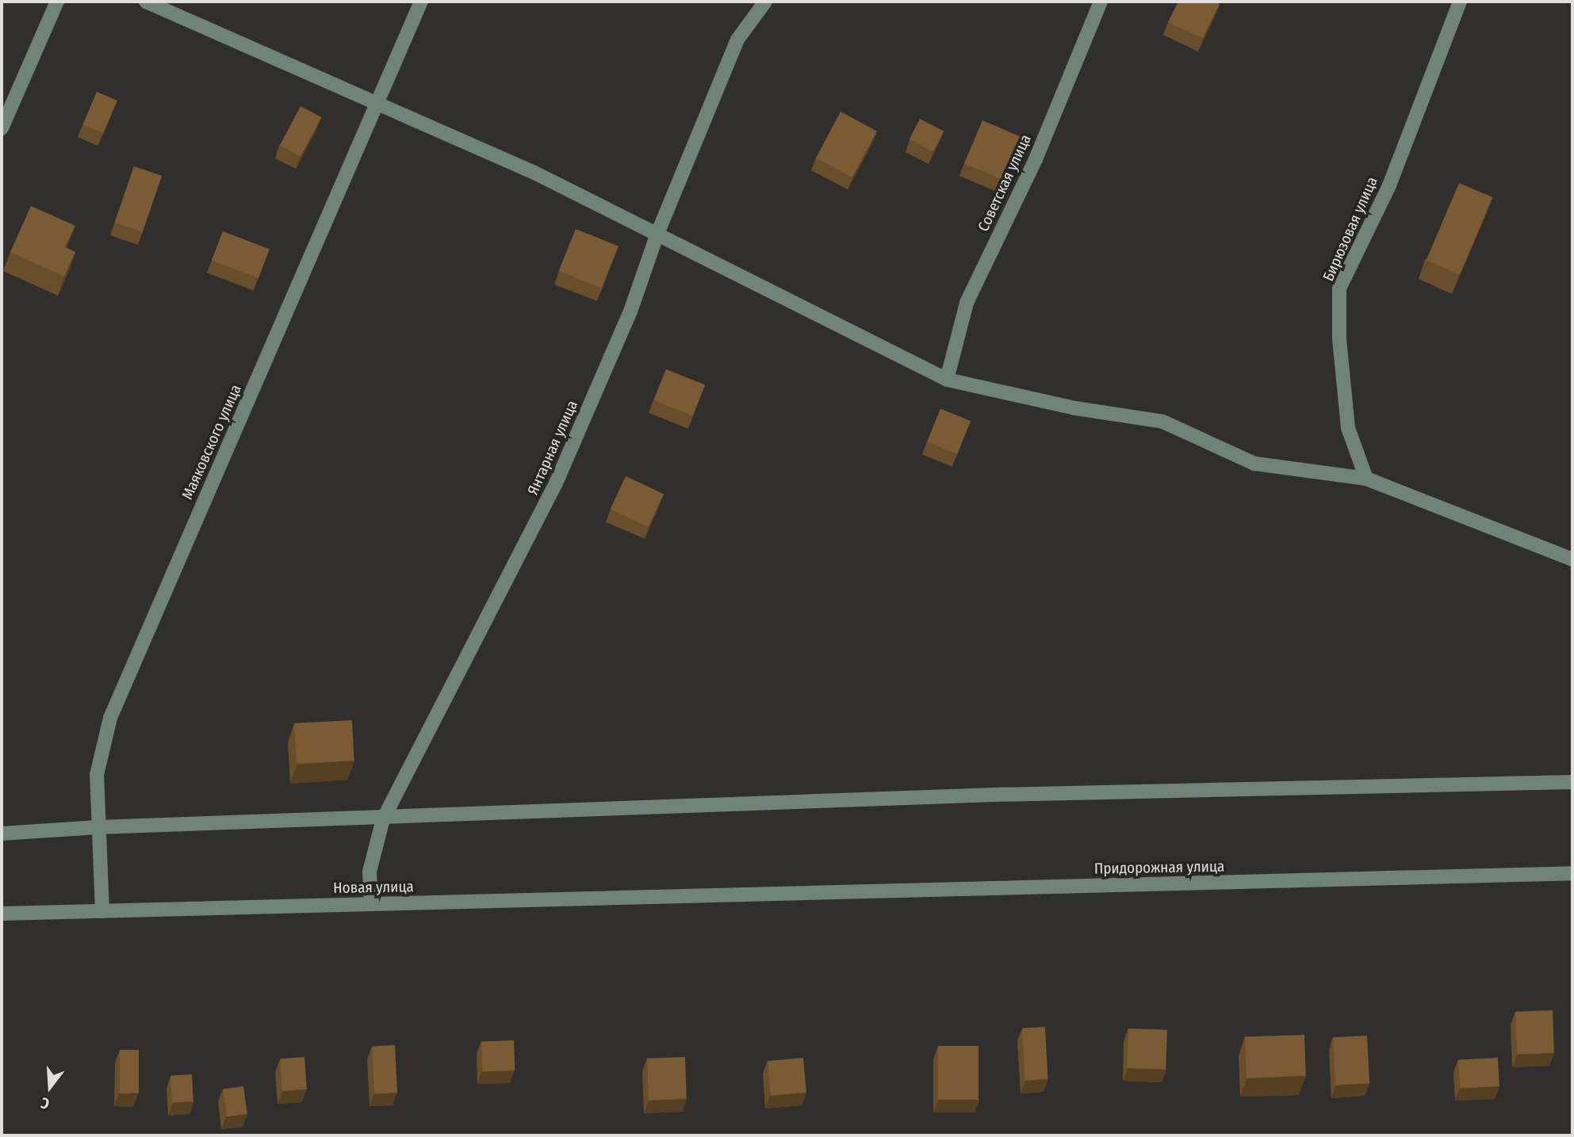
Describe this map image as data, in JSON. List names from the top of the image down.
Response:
{
  "streets": {
    "street": [
      "Советская улица",
      "Бирюзовая улица",
      "Маяковского улица",
      "Янтарная улица",
      "Придорожная улица",
      "Новая улица"
    ]
  },
  "crossings": [
    ["Маяковского улица", "Новая улица"],
    ["Янтарная улица", "Новая улица"],
    ["Придорожная улица", "Новая улица"]
  ],
  "north": "bottom"
}
